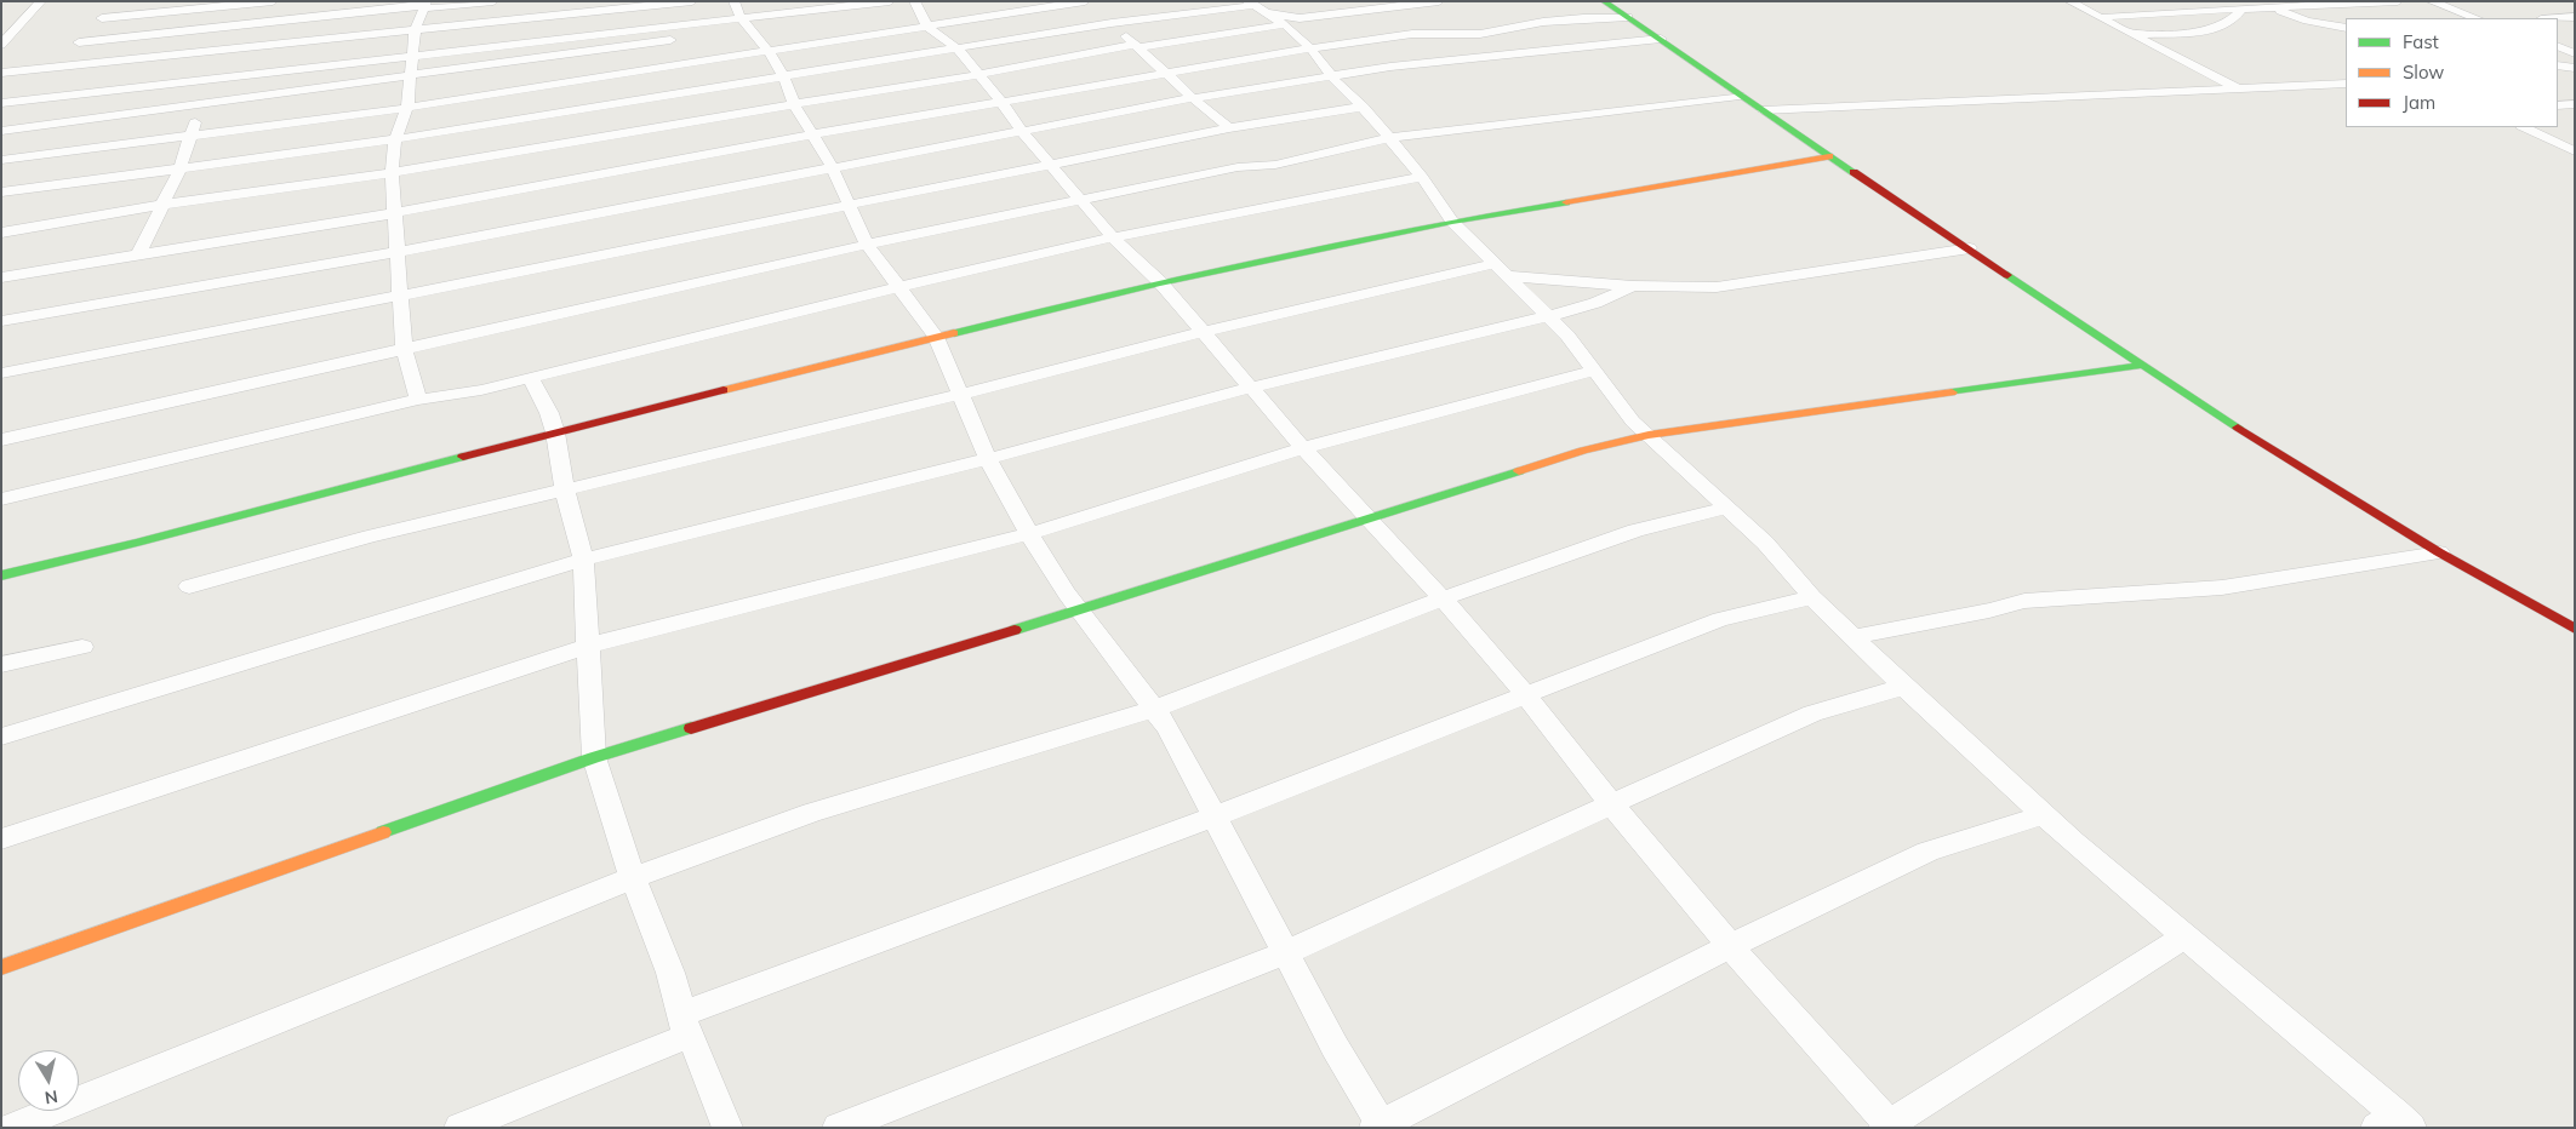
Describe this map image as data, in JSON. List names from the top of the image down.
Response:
{
  "legend": ["Fast", "Slow", "Jam"],
  "north": "bottom"
}
